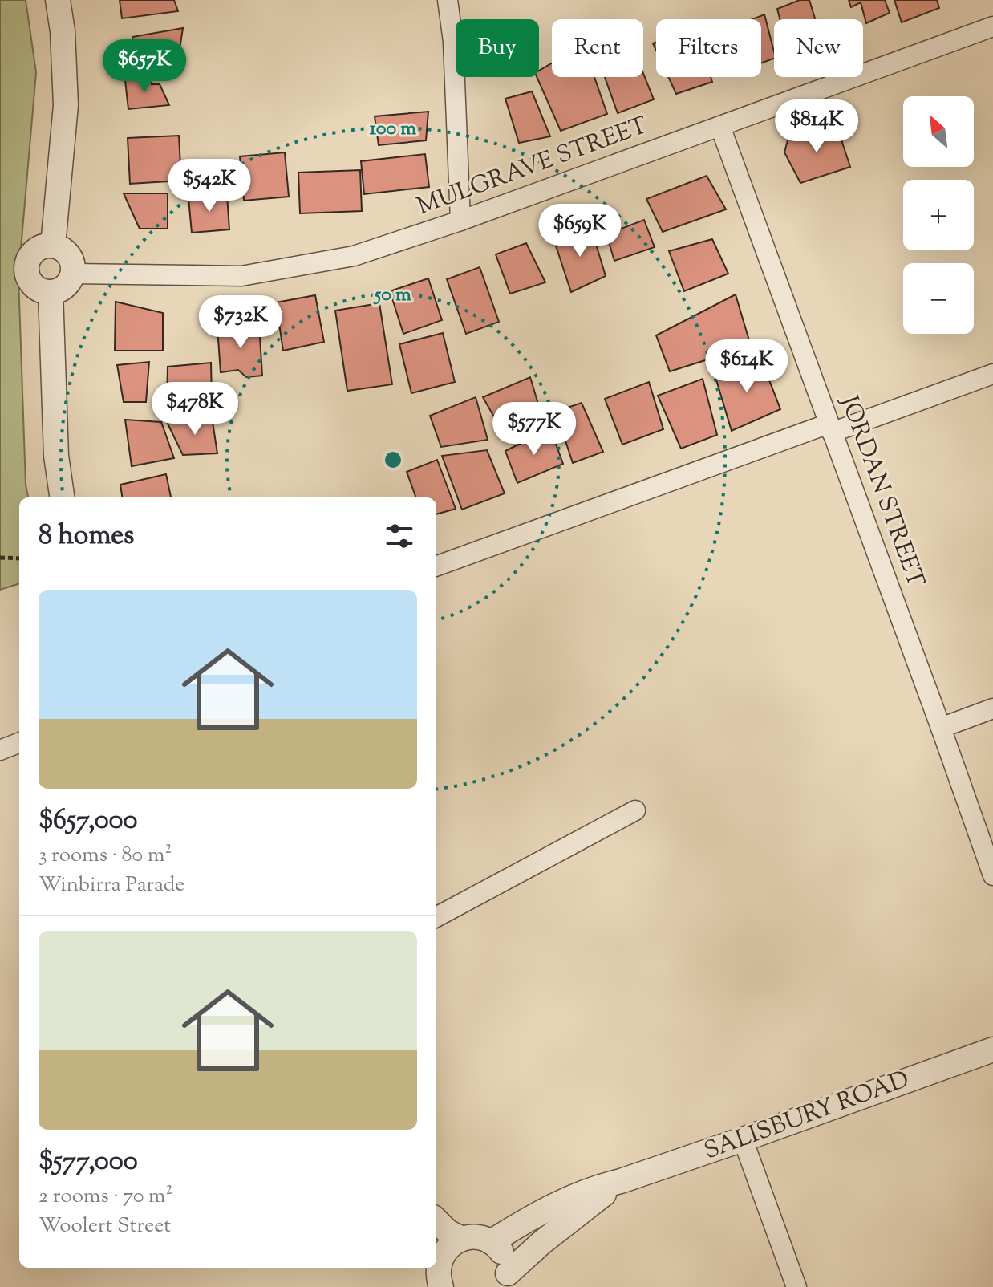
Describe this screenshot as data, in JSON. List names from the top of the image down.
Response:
{
  "streets": {
    "street": ["MULGRAVE STREET", "JORDAN STREET", "SALISBURY ROAD"]
  },
  "crossings": [
    ["MULGRAVE STREET", "JORDAN STREET"]
  ],
  "north": "top left",
  "page": {
    "chip": [
      "Buy",
      "Rent",
      "Filters",
      "New"
    ],
    "price": [
      "$657K",
      "$814K",
      "$542K",
      "$659K",
      "$732K",
      "$614K",
      "$478K",
      "$577K"
    ],
    "map_buttons": ["+", "−"],
    "heading": "8 homes",
    "list": [
      {
        "name": "$657,000",
        "note": "3 rooms · 80 m² · Winbirra Parade"
      },
      {
        "name": "$577,000",
        "note": "2 rooms · 70 m² · Woolert Street"
      }
    ]
  },
  "rings": ["100 m", "50 m"]
}
